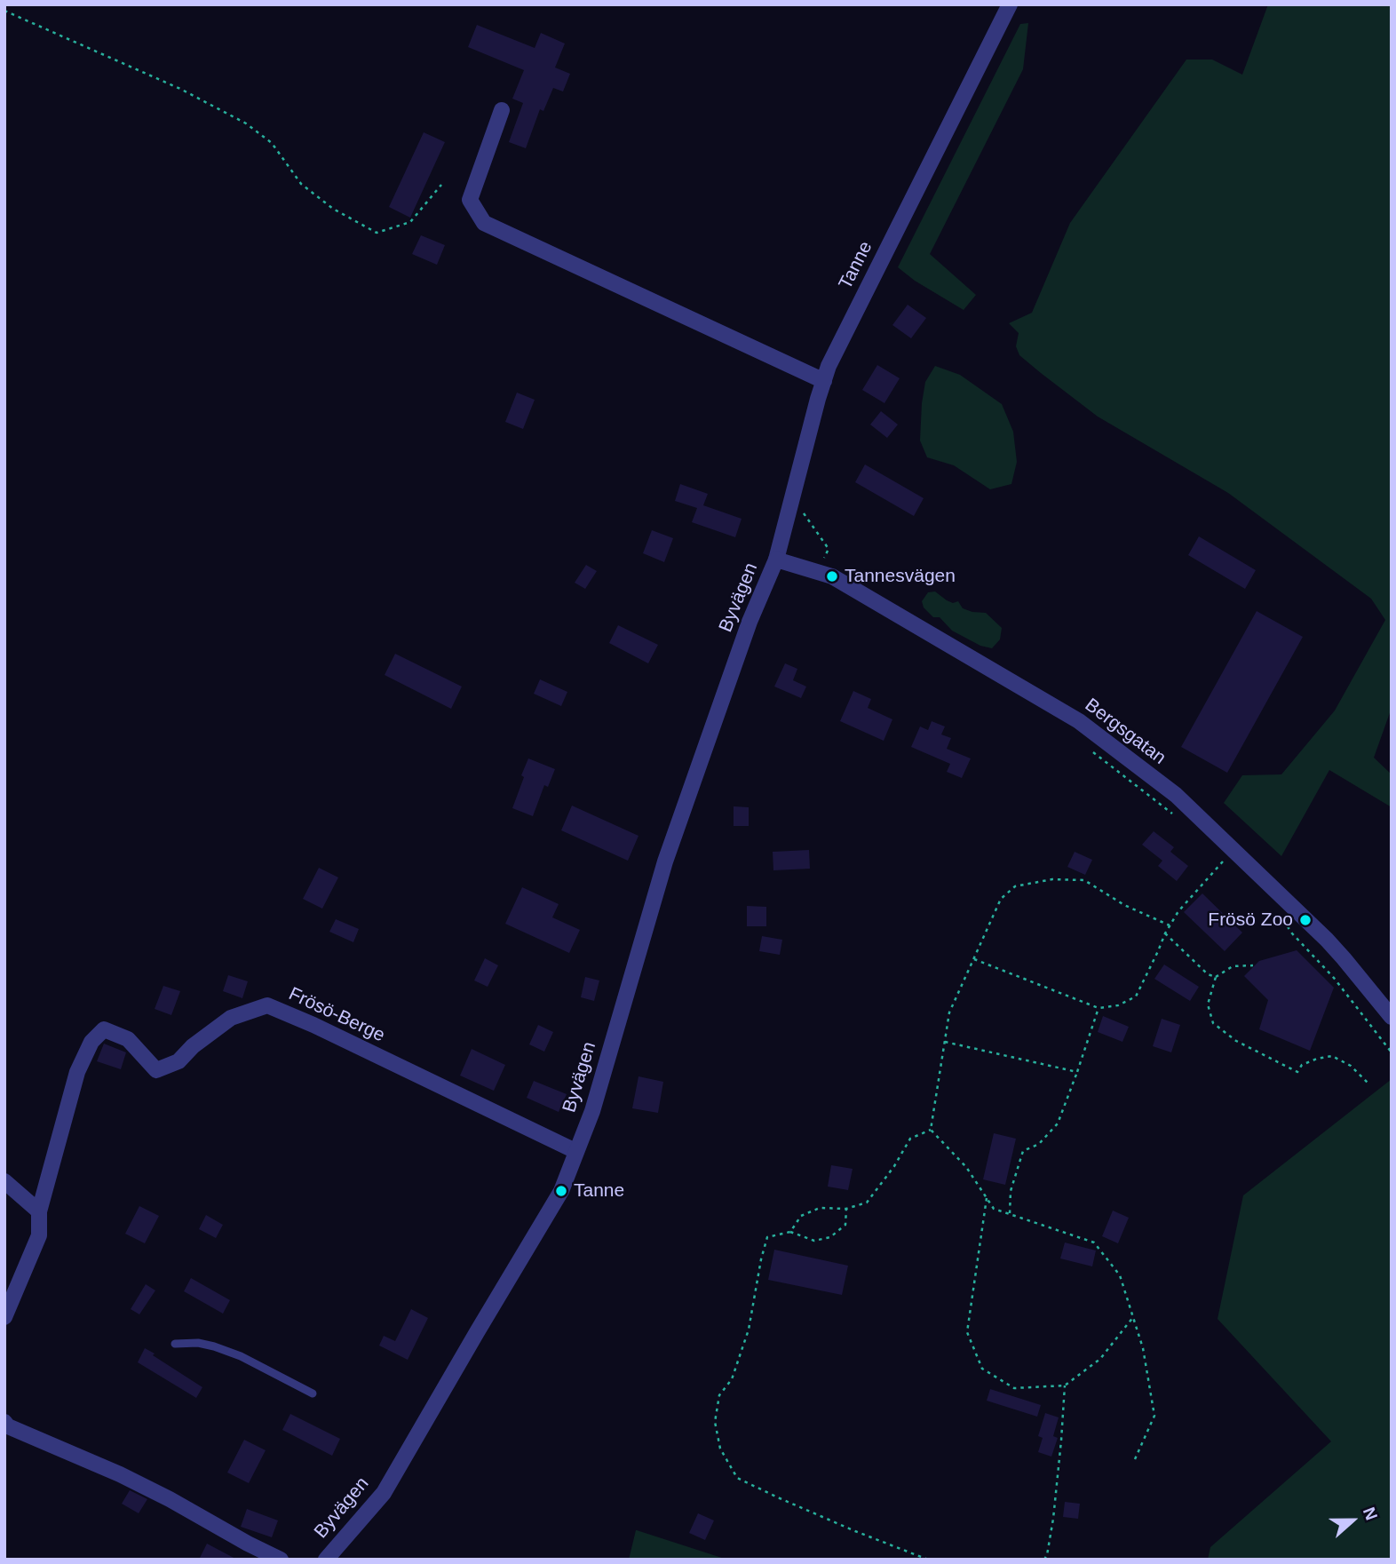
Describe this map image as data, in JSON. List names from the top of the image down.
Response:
{
  "streets": {
    "street": [
      "Tanne",
      "Byvägen",
      "Bergsgatan",
      "Frösö-Berge"
    ]
  },
  "crossings": [
    ["Tanne", "Byvägen"],
    ["Tanne", "Bergsgatan"],
    ["Byvägen", "Bergsgatan"],
    ["Byvägen", "Frösö-Berge"]
  ],
  "places": ["Tannesvägen", "Frösö Zoo", "Tanne"],
  "north": "right"
}
